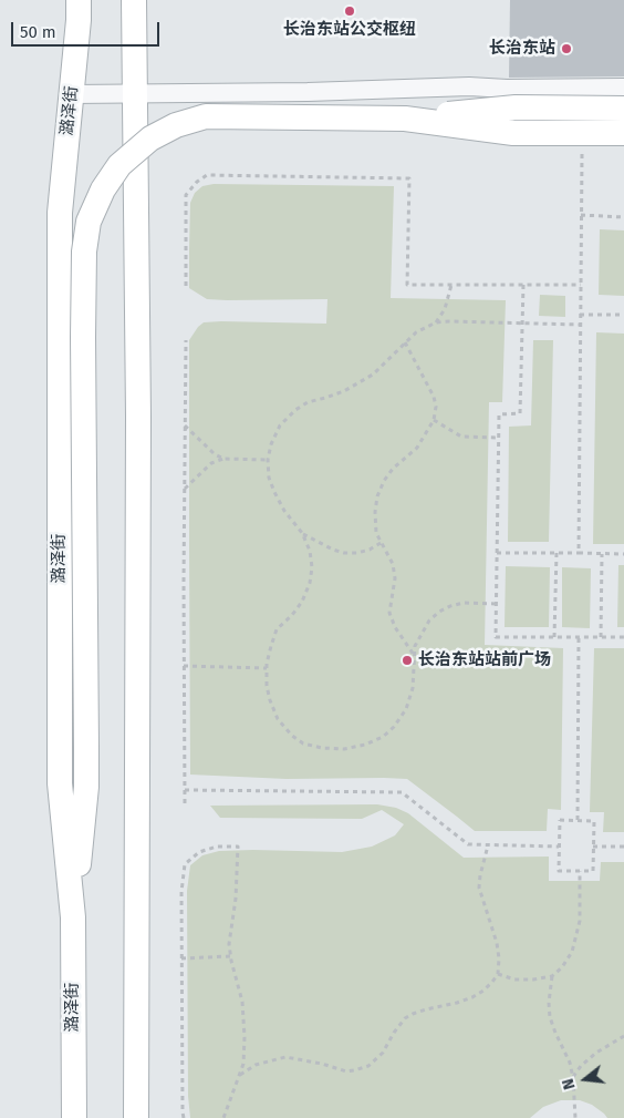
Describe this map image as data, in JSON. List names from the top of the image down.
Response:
{
  "streets": {
    "main road": ["潞泽街"]
  },
  "places": ["长治东站公交枢纽", "长治东站", "长治东站站前广场"],
  "scale_bar": "50 m",
  "north": "left"
}
